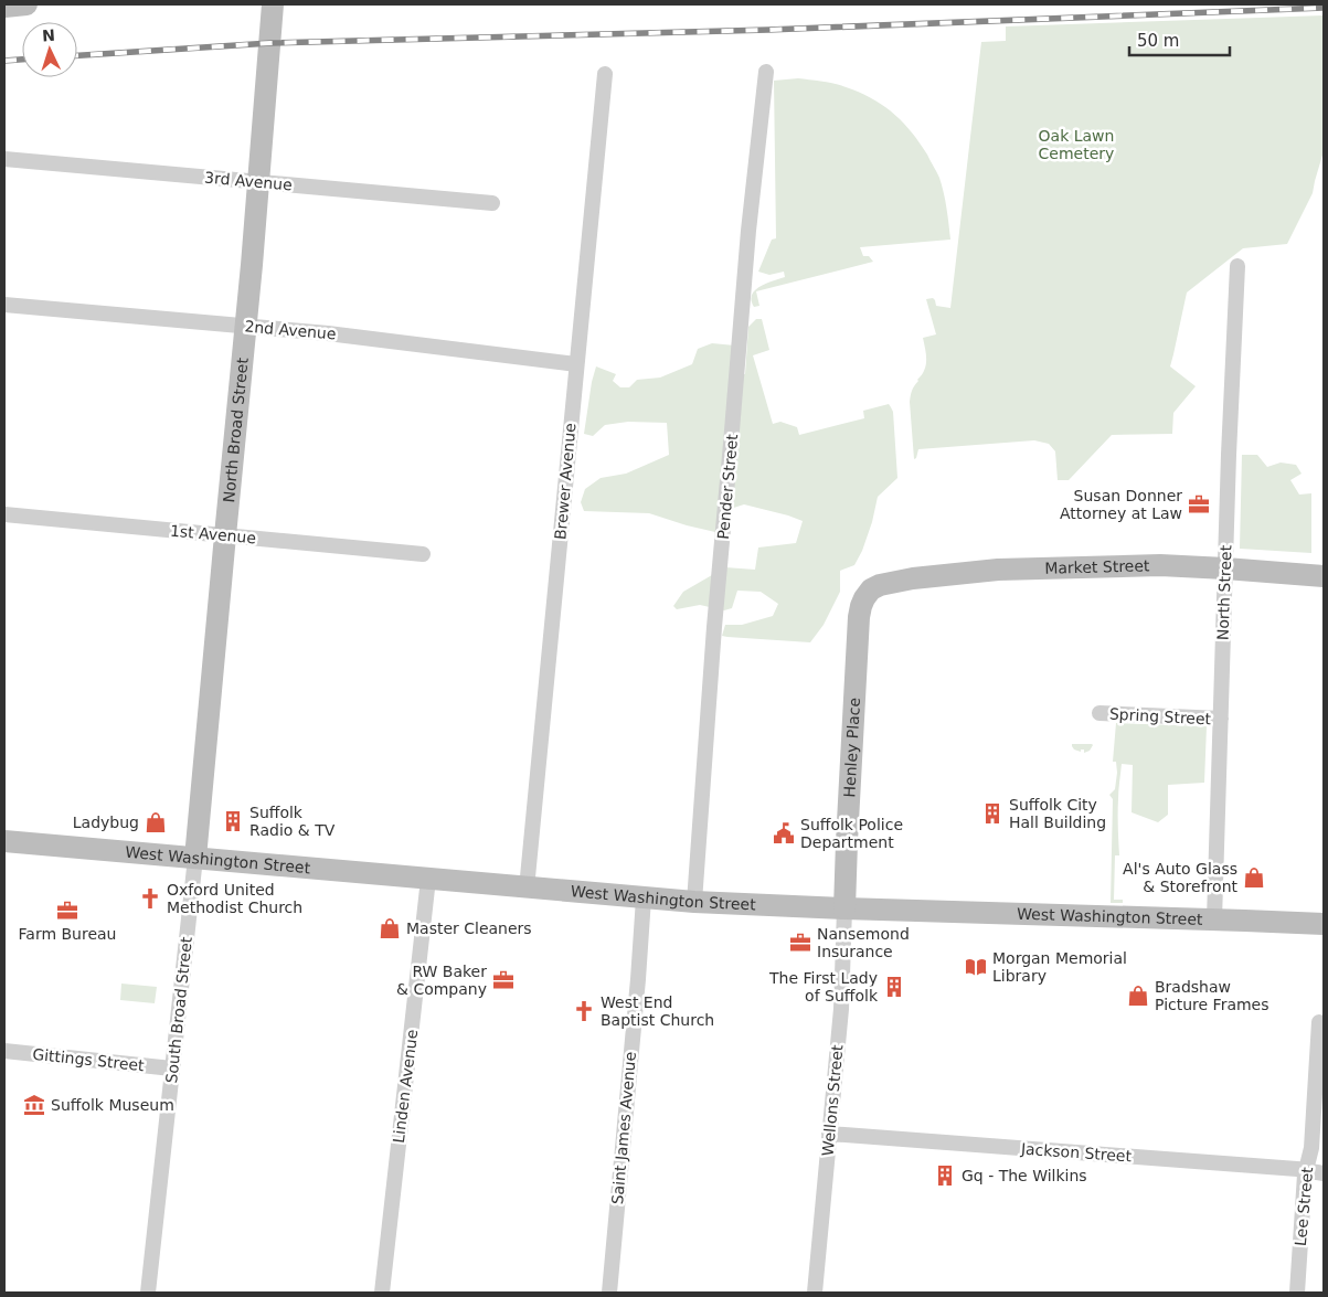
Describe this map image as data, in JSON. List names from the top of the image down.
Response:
{
  "streets": {
    "street": [
      "3rd Avenue",
      "2nd Avenue",
      "North Broad Street",
      "Brewer Avenue",
      "Pender Street",
      "1st Avenue",
      "Market Street",
      "North Street",
      "Spring Street",
      "Henley Place",
      "West Washington Street",
      "South Broad Street",
      "Gittings Street",
      "Linden Avenue",
      "Wellons Street",
      "Saint James Avenue",
      "Jackson Street",
      "Lee Street"
    ]
  },
  "crossings": [
    ["3rd Avenue", "North Broad Street"],
    ["2nd Avenue", "North Broad Street"],
    ["2nd Avenue", "Brewer Avenue"],
    ["North Broad Street", "1st Avenue"],
    ["North Broad Street", "West Washington Street"],
    ["North Broad Street", "South Broad Street"],
    ["Brewer Avenue", "West Washington Street"],
    ["Pender Street", "West Washington Street"],
    ["Market Street", "North Street"],
    ["Market Street", "Henley Place"],
    ["North Street", "Spring Street"],
    ["North Street", "West Washington Street"],
    ["Henley Place", "West Washington Street"],
    ["Henley Place", "Wellons Street"],
    ["West Washington Street", "South Broad Street"],
    ["West Washington Street", "Linden Avenue"],
    ["West Washington Street", "Wellons Street"],
    ["West Washington Street", "Saint James Avenue"],
    ["South Broad Street", "Gittings Street"],
    ["Wellons Street", "Jackson Street"],
    ["Jackson Street", "Lee Street"]
  ],
  "parks": ["Oak Lawn Cemetery"],
  "places": {
    "office": [
      "Susan Donner Attorney at Law",
      "Farm Bureau",
      "Nansemond Insurance",
      "RW Baker & Company"
    ],
    "building": [
      "Suffolk City Hall Building",
      "Suffolk Radio & TV",
      "The First Lady of Suffolk",
      "Gq - The Wilkins"
    ],
    "shop": [
      "Ladybug",
      "Al's Auto Glass & Storefront",
      "Master Cleaners",
      "Bradshaw Picture Frames"
    ],
    "public building": ["Suffolk Police Department"],
    "church": ["Oxford United Methodist Church", "West End Baptist Church"],
    "library": ["Morgan Memorial Library"],
    "museum": ["Suffolk Museum"]
  },
  "scale_bar": "50 m",
  "north": "top"
}
